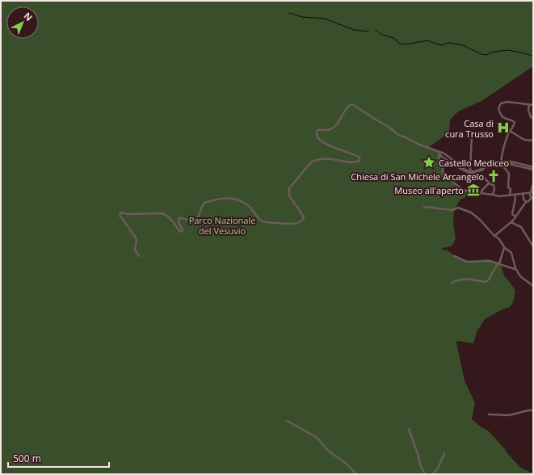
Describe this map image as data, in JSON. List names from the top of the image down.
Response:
{
  "parks": ["Parco Nazionale del Vesuvio"],
  "places": {
    "hospital": ["Casa di cura Trusso"],
    "place": ["Castello Mediceo"],
    "church": ["Chiesa di San Michele Arcangelo"],
    "museum": ["Museo all'aperto"]
  },
  "scale_bar": "500 m",
  "north": "top right"
}
